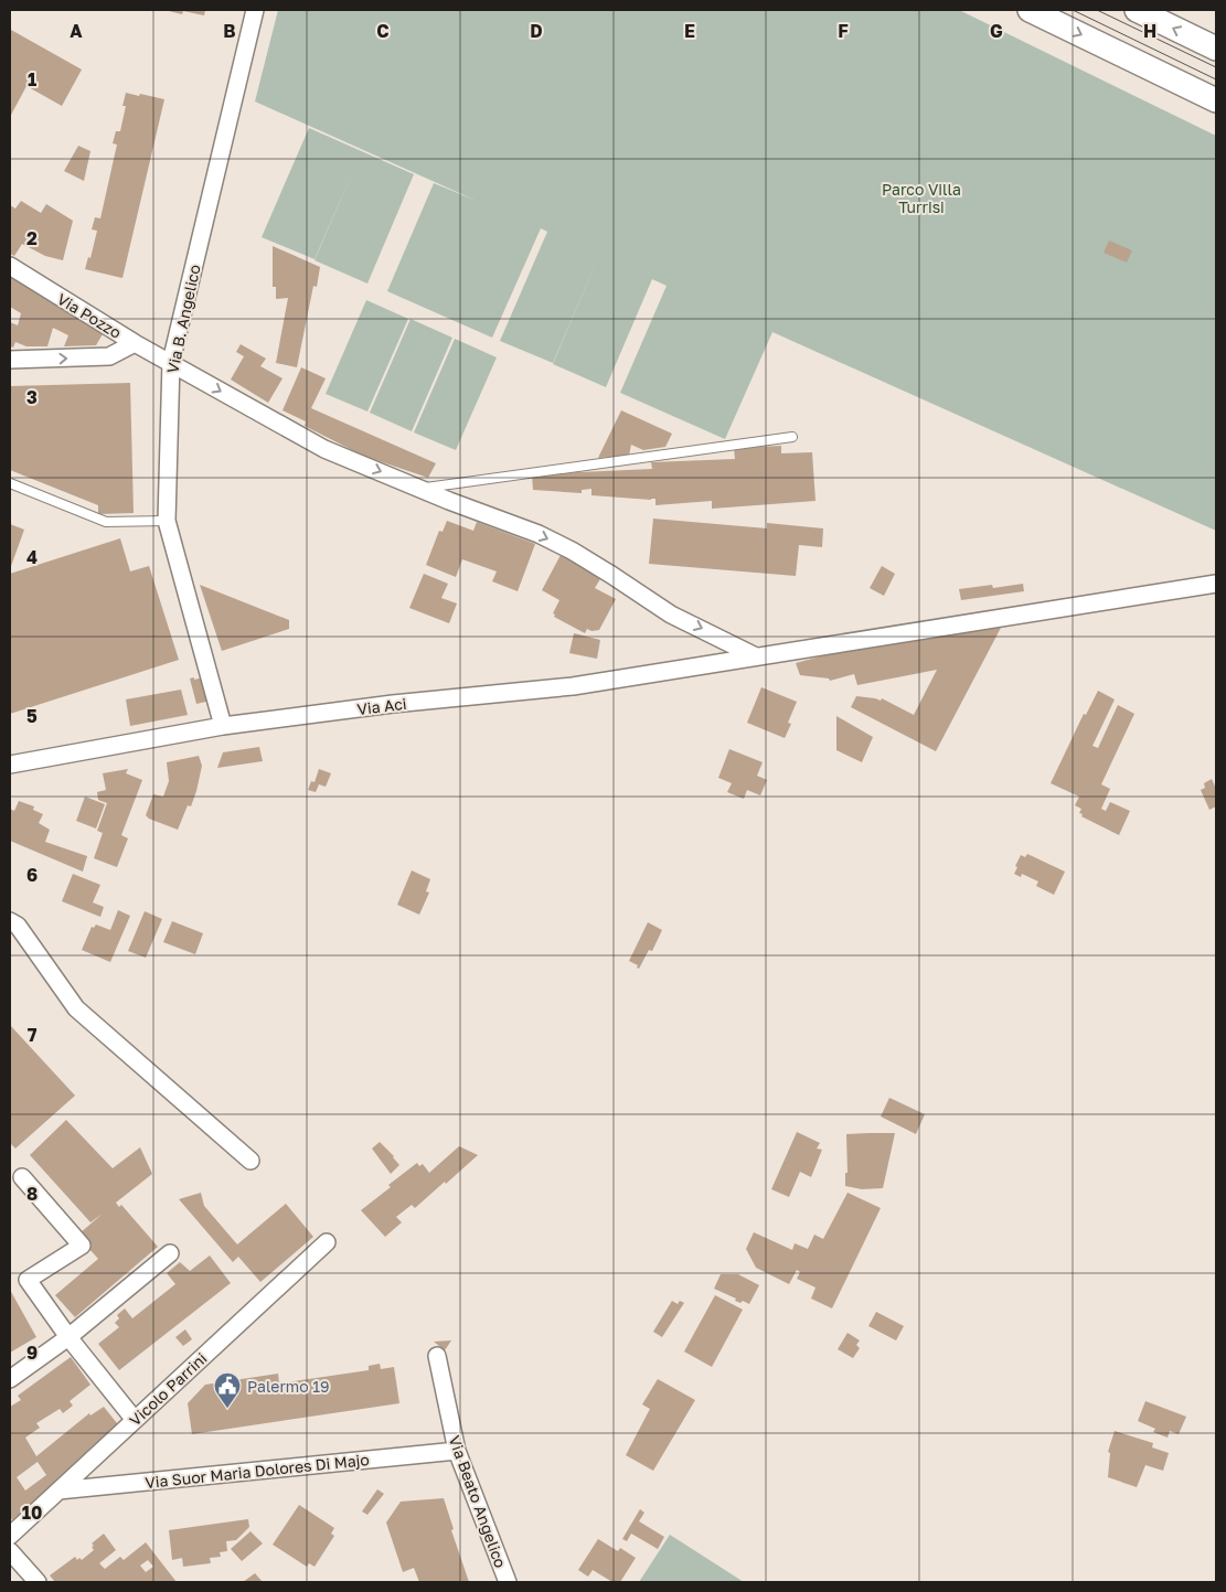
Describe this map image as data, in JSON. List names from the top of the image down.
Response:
{
  "streets": {
    "street": [
      "Via Pozzo",
      "Via B. Angelico",
      "Via Aci",
      "Vicolo Parrini",
      "Via Suor Maria Dolores Di Majo",
      "Via Beato Angelico"
    ]
  },
  "crossings": [
    ["Via Pozzo", "Via B. Angelico"],
    ["Via Pozzo", "Via Aci"],
    ["Via B. Angelico", "Via Aci"],
    ["Vicolo Parrini", "Via Suor Maria Dolores Di Majo"],
    ["Via Suor Maria Dolores Di Majo", "Via Beato Angelico"]
  ],
  "one_way": ["Via Pozzo"],
  "parks": ["Parco Villa Turrisi"],
  "places": {
    "public building": ["Palermo 19"]
  },
  "grid": {
    "columns": [
      "A",
      "B",
      "C",
      "D",
      "E",
      "F",
      "G",
      "H"
    ],
    "rows": [
      "1",
      "2",
      "3",
      "4",
      "5",
      "6",
      "7",
      "8",
      "9",
      "10"
    ]
  }
}
